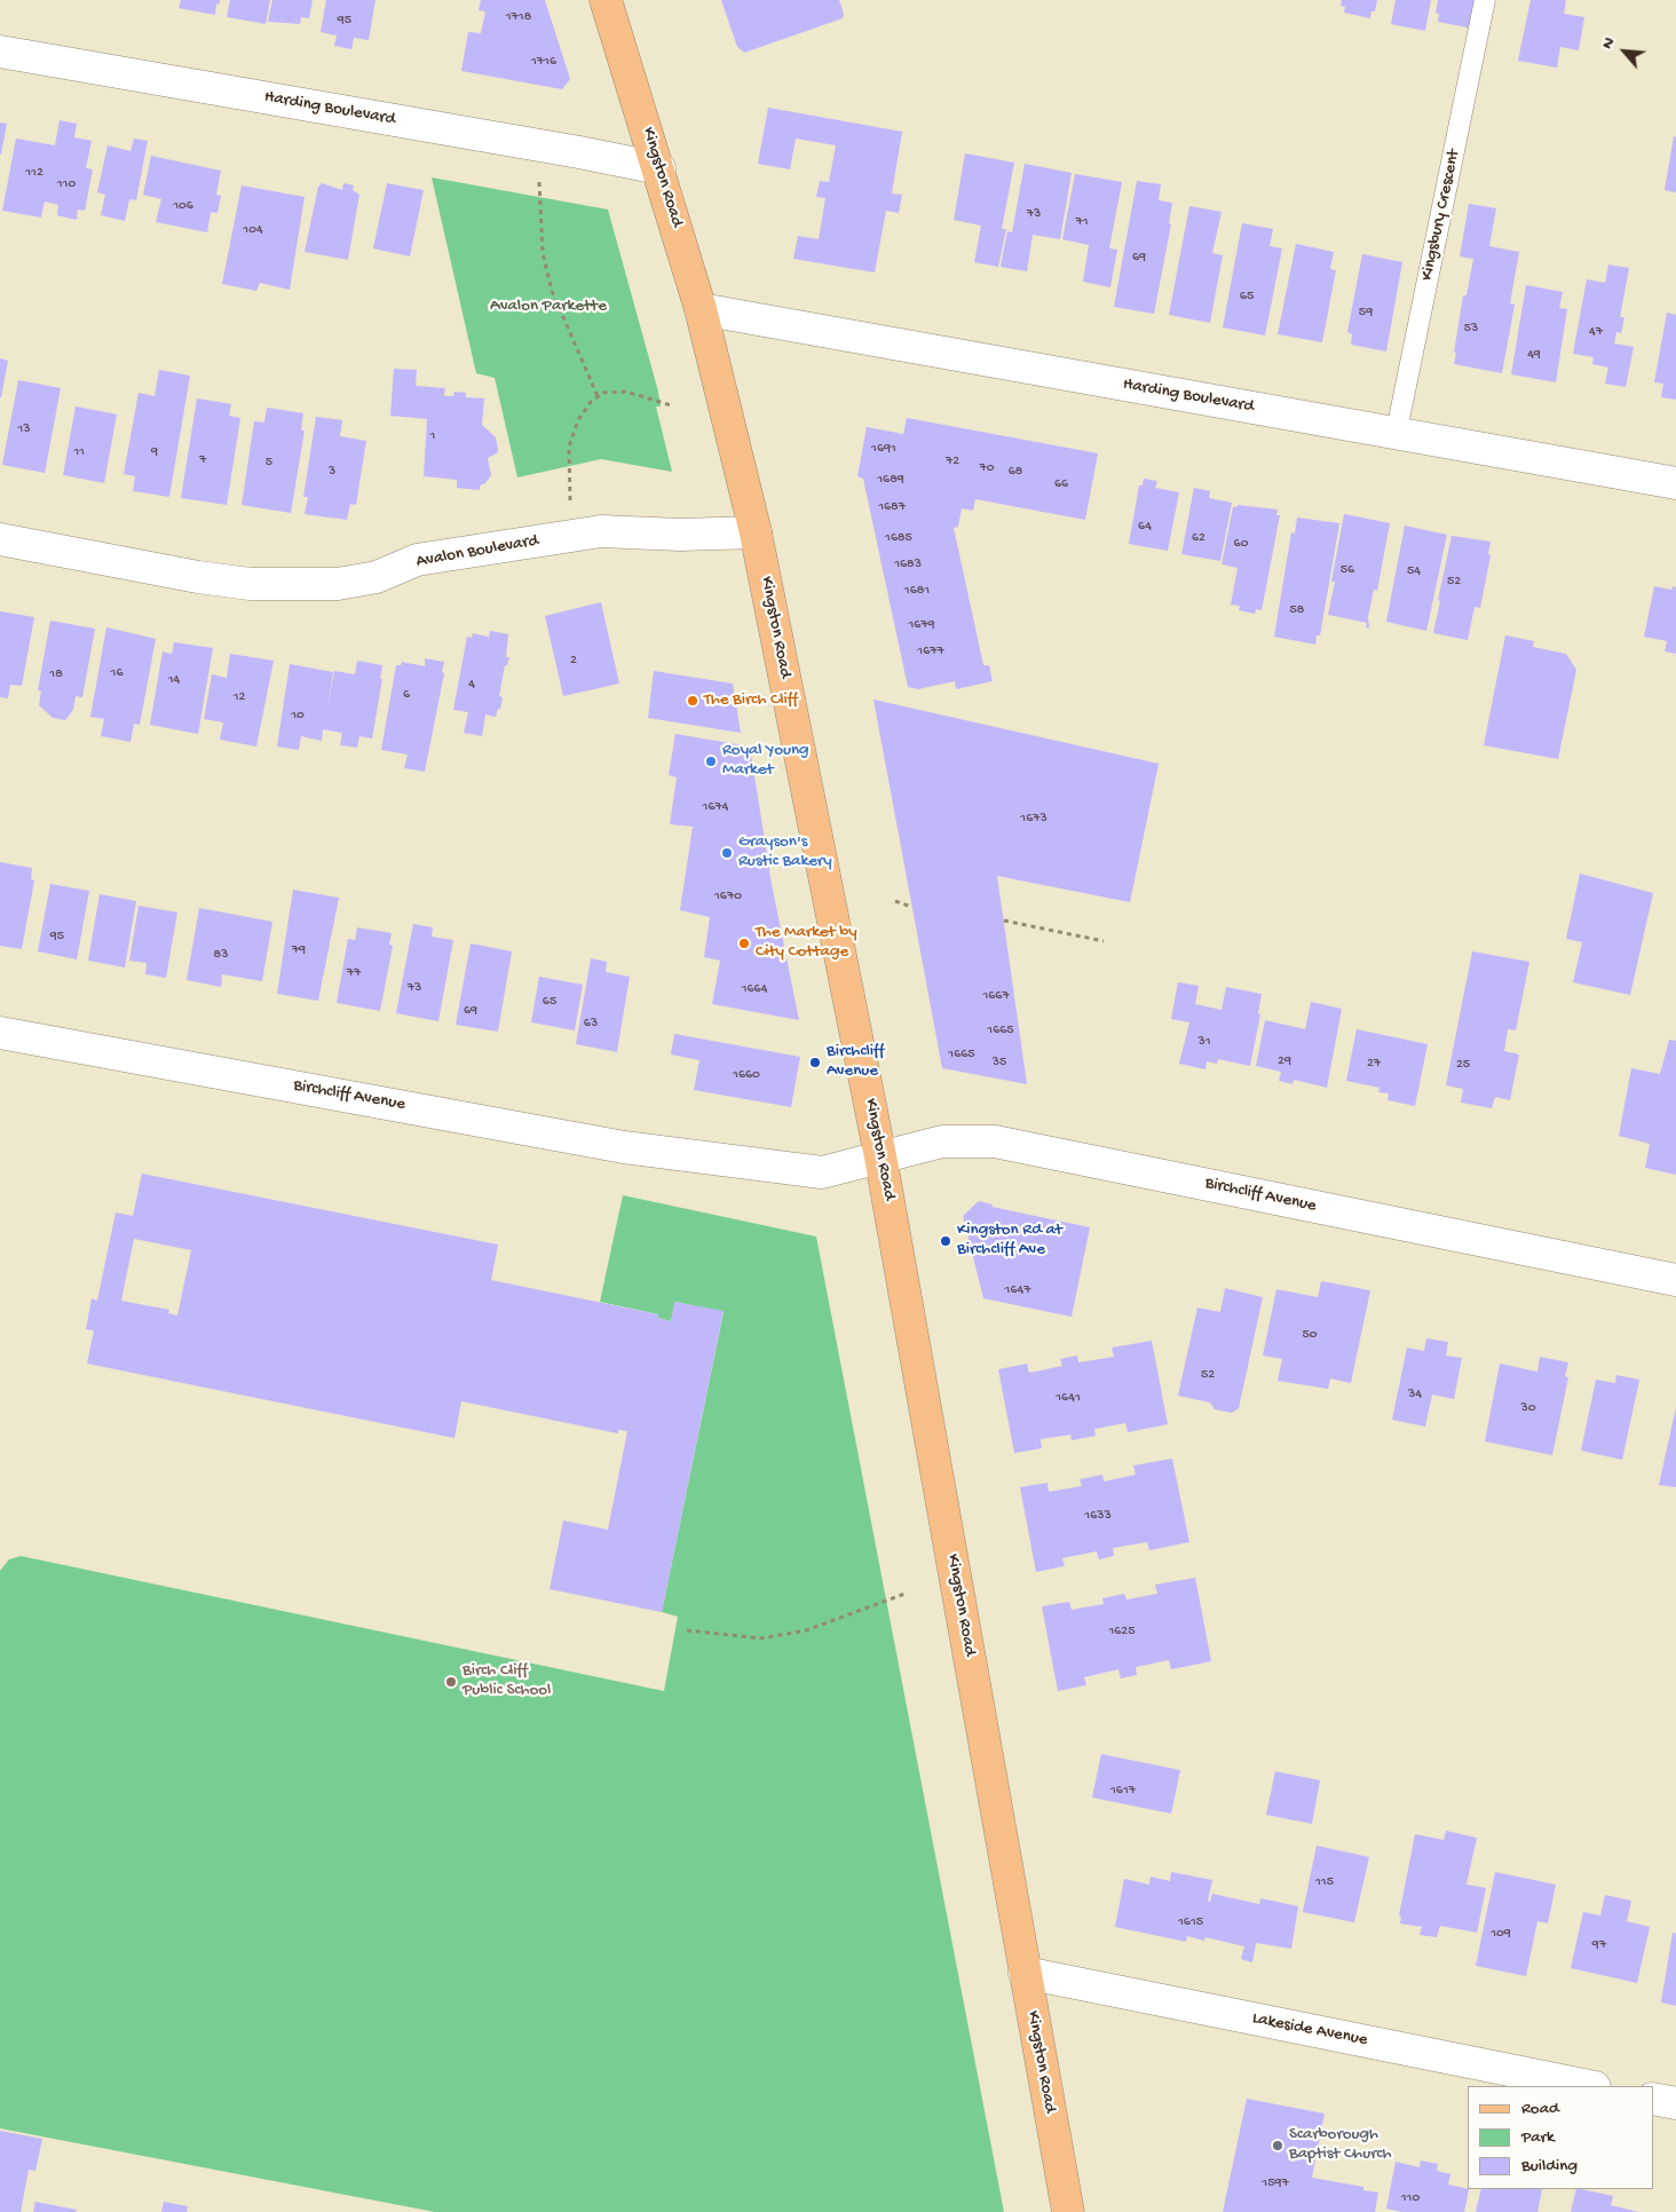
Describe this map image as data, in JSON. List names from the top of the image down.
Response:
{
  "streets": {
    "main road": ["Kingston Road"],
    "street": [
      "Harding Boulevard",
      "Avalon Boulevard",
      "Birchcliff Avenue",
      "Lakeside Avenue"
    ],
    "lane": ["Kingsbury Crescent"]
  },
  "crossings": [
    ["Harding Boulevard", "Kingston Road"],
    ["Harding Boulevard", "Kingsbury Crescent"],
    ["Kingston Road", "Avalon Boulevard"],
    ["Kingston Road", "Birchcliff Avenue"],
    ["Kingston Road", "Lakeside Avenue"]
  ],
  "parks": ["Avalon Parkette"],
  "places": [
    "The Birch Cliff",
    "Royal Young Market",
    "Grayson's Rustic Bakery",
    "The Market by City Cottage",
    "Birchcliff Avenue",
    "Kingston Rd at Birchcliff Ave",
    "Birch Cliff Public School",
    "Scarborough Baptist Church"
  ],
  "house_numbers": [
    "1718",
    "95",
    "1716",
    "112",
    "110",
    "106",
    "73",
    "71",
    "104",
    "69",
    "65",
    "59",
    "53",
    "47",
    "49",
    "13",
    "1",
    "1691",
    "11",
    "9",
    "7",
    "72",
    "5",
    "70",
    "3",
    "68",
    "1689",
    "66",
    "1687",
    "64",
    "1685",
    "62",
    "60",
    "1683",
    "56",
    "54",
    "52",
    "1681",
    "58",
    "1679",
    "1677",
    "2",
    "16",
    "18",
    "14",
    "4",
    "6",
    "12",
    "10",
    "1674",
    "1673",
    "1670",
    "95",
    "79",
    "83",
    "77",
    "73",
    "1664",
    "1667",
    "65",
    "69",
    "63",
    "1665",
    "31",
    "1665",
    "29",
    "35",
    "27",
    "25",
    "1660",
    "1647",
    "50",
    "52",
    "34",
    "1641",
    "30",
    "1633",
    "1625",
    "1617",
    "115",
    "1615",
    "109",
    "97",
    "1597",
    "110"
  ],
  "legend": ["Road", "Park", "Building"],
  "north": "top left"
}
